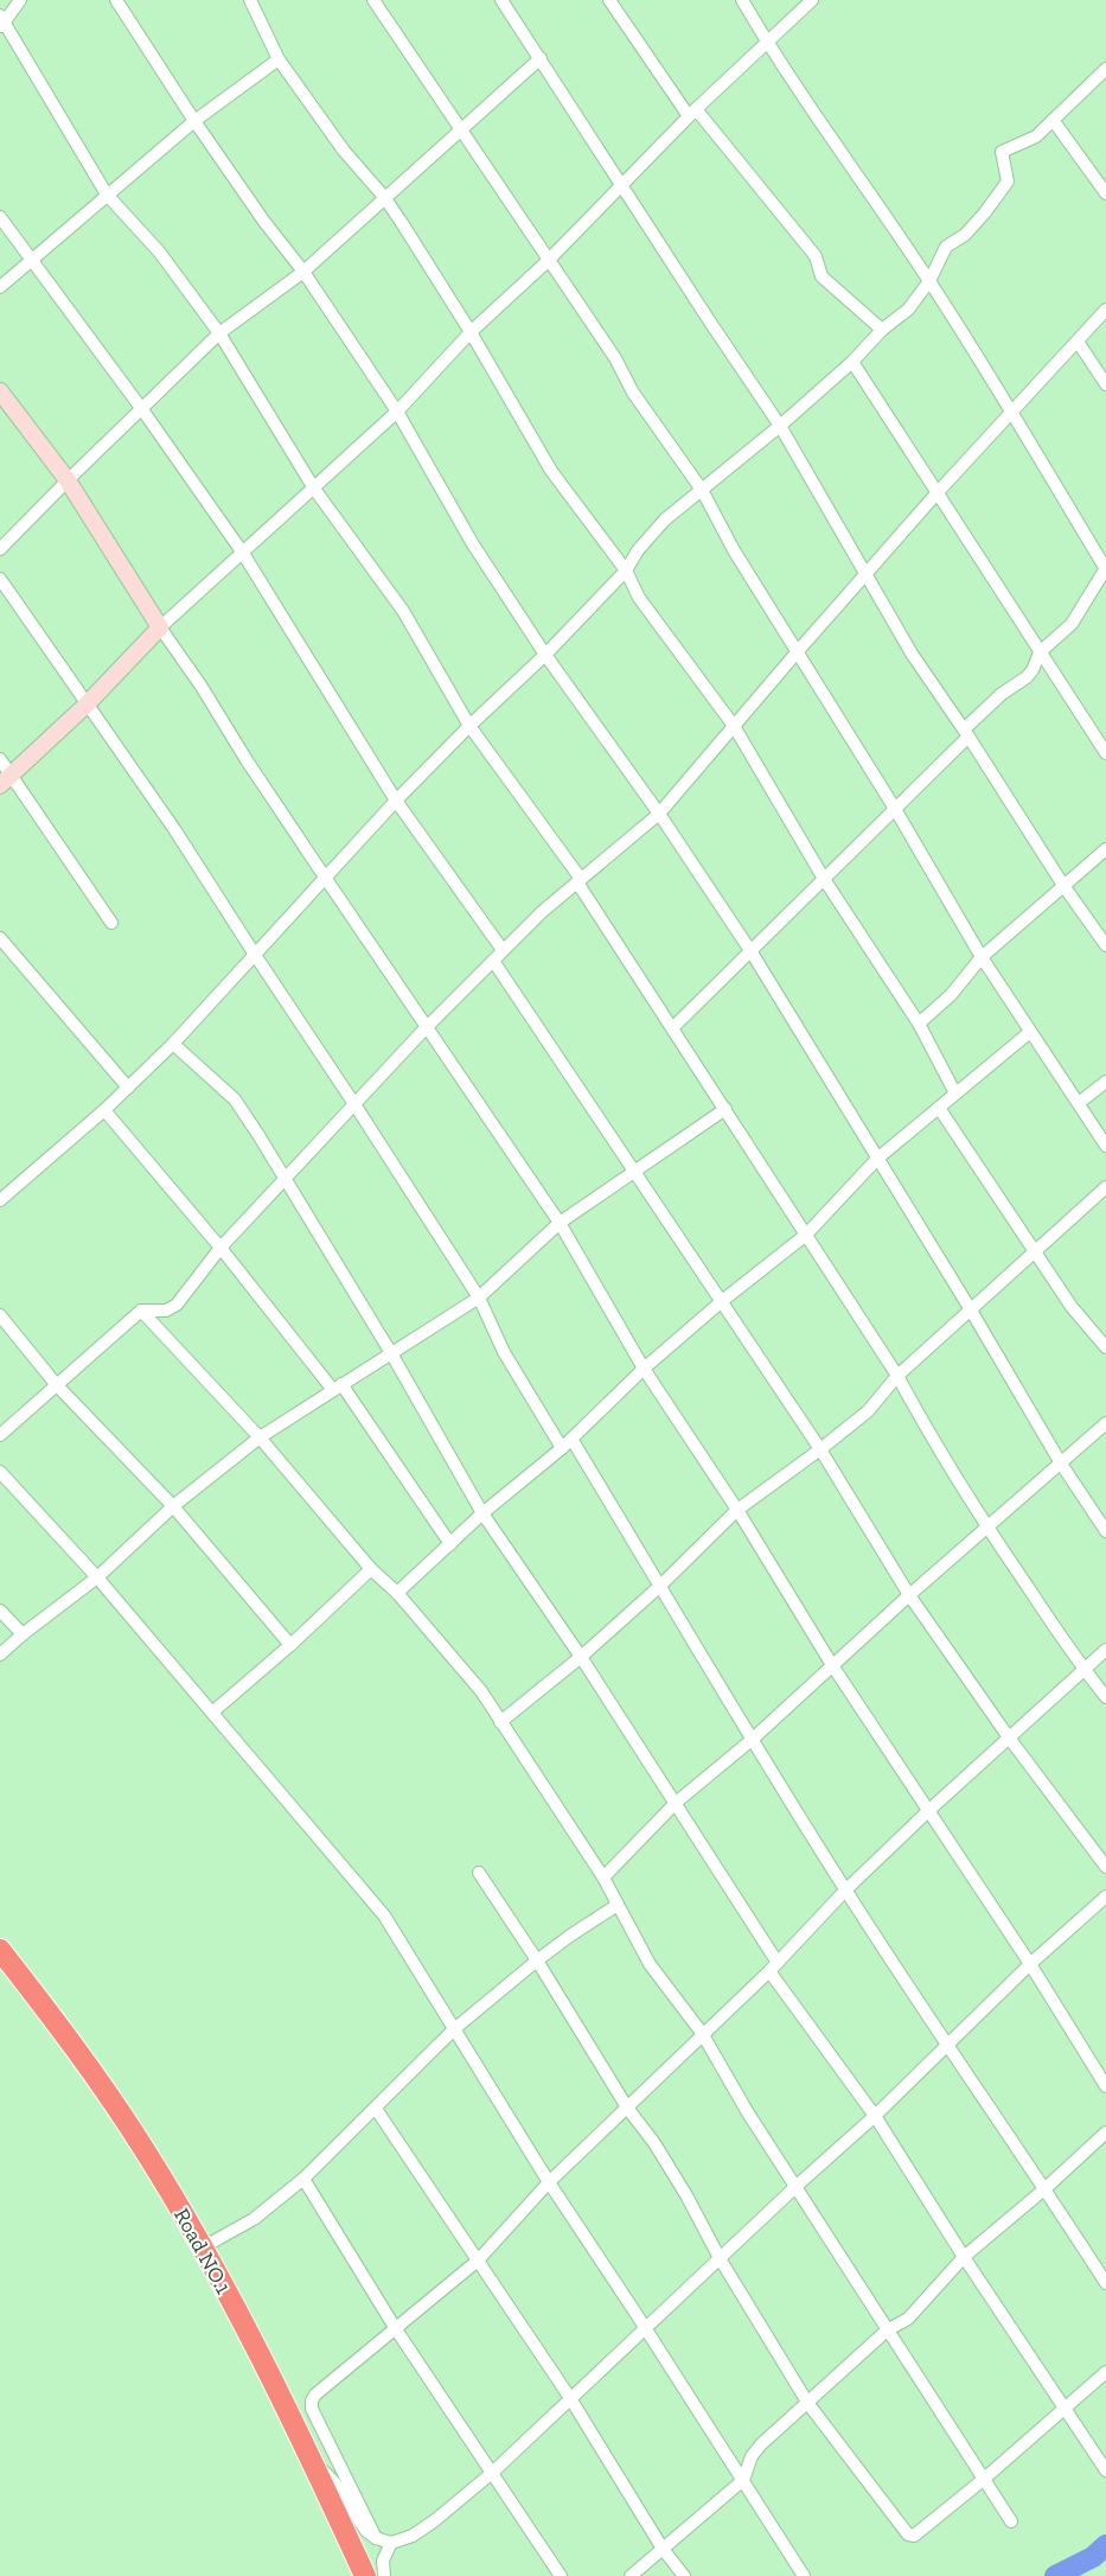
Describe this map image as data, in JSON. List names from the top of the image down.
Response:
{
  "streets": {
    "highway": ["Road NO.1"]
  }
}
